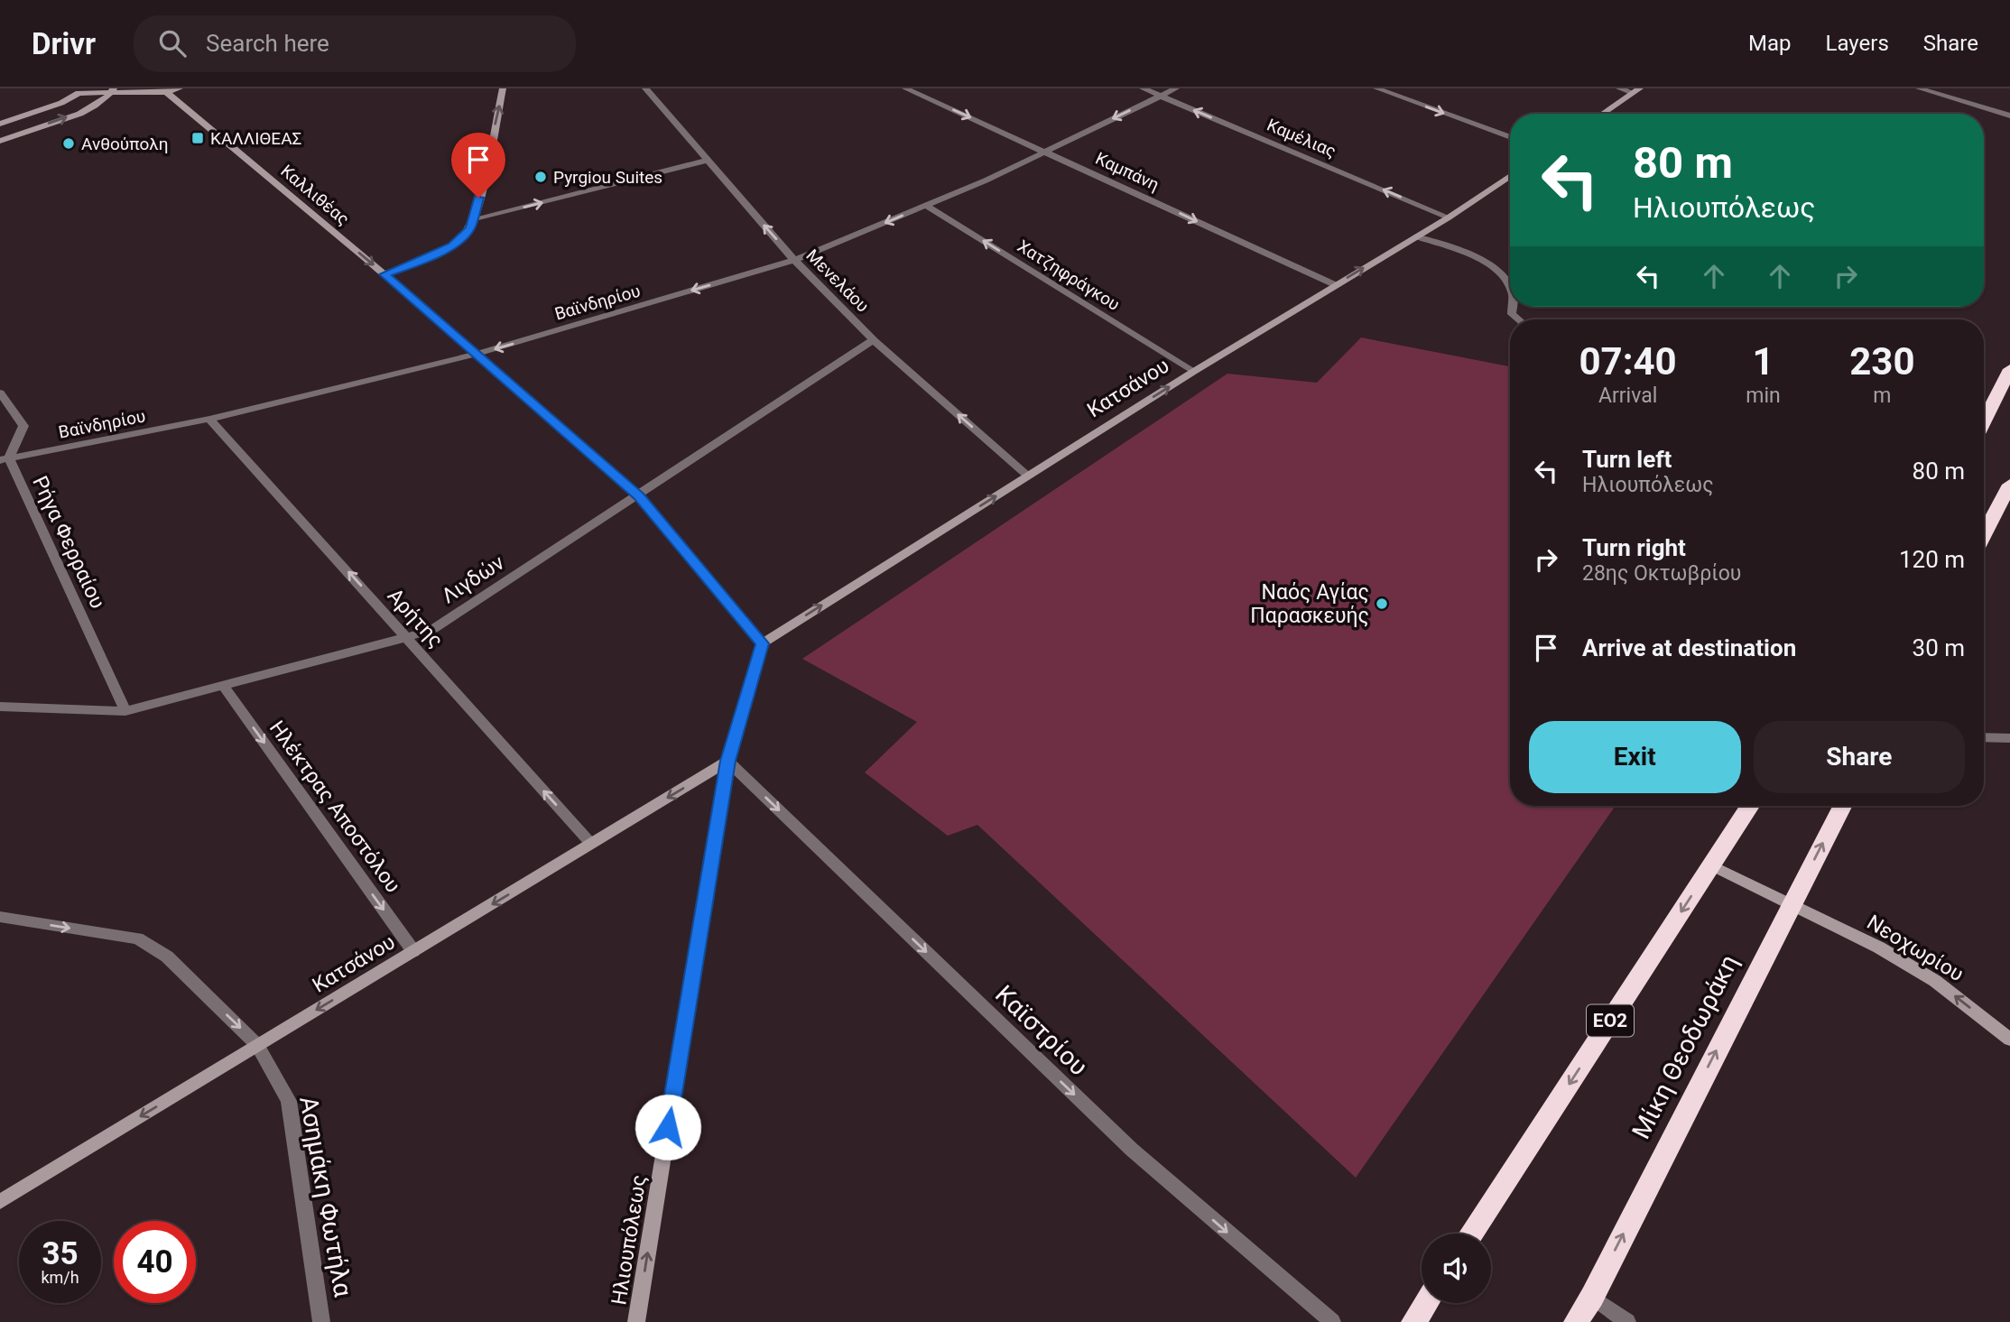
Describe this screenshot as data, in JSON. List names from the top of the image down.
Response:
{
  "streets": {
    "highway": ["ΕΟ2", "Μίκη Θεοδωράκη"],
    "street": [
      "Καμέλιας",
      "Καμπάνη",
      "Καλλιθέας",
      "Χατζηφράγκου",
      "Μενελάου",
      "Βαϊνδηρίου",
      "Κατσάνου",
      "Ρήγα Φερραίου",
      "Λιγδών",
      "Αρήτης",
      "Ηλέκτρας Αποστόλου",
      "Νεοχωρίου",
      "Καϊστρίου",
      "Ασημάκη Φωτήλα",
      "Ηλιουπόλεως"
    ]
  },
  "crossings": [
    ["Καμέλιας", "Βαϊνδηρίου"],
    ["Καμέλιας", "Κατσάνου"],
    ["Καμπάνη", "Βαϊνδηρίου"],
    ["Καμπάνη", "Κατσάνου"],
    ["Χατζηφράγκου", "Βαϊνδηρίου"],
    ["Χατζηφράγκου", "Κατσάνου"],
    ["Μενελάου", "Βαϊνδηρίου"],
    ["Μενελάου", "Κατσάνου"],
    ["Μενελάου", "Λιγδών"],
    ["Βαϊνδηρίου", "Ρήγα Φερραίου"],
    ["Βαϊνδηρίου", "Αρήτης"],
    ["Κατσάνου", "Αρήτης"],
    ["Κατσάνου", "Ηλέκτρας Αποστόλου"],
    ["Κατσάνου", "Καϊστρίου"],
    ["Κατσάνου", "Ασημάκη Φωτήλα"],
    ["Κατσάνου", "Ηλιουπόλεως"],
    ["Ρήγα Φερραίου", "Λιγδών"],
    ["Λιγδών", "Αρήτης"],
    ["Λιγδών", "Ηλέκτρας Αποστόλου"],
    ["Νεοχωρίου", "ΕΟ2"],
    ["Νεοχωρίου", "Μίκη Θεοδωράκη"],
    ["Καϊστρίου", "Ηλιουπόλεως"]
  ],
  "one_way": [
    "Καμπάνη",
    "Καλλιθέας",
    "Χατζηφράγκου",
    "Μενελάου",
    "Βαϊνδηρίου",
    "Αρήτης",
    "Ηλέκτρας Αποστόλου",
    "Νεοχωρίου",
    "Καϊστρίου",
    "Ασημάκη Φωτήλα",
    "Ηλιουπόλεως"
  ],
  "places": {
    "transit": ["ΚΑΛΛΙΘΕΑΣ"],
    "other": ["Ανθούπολη", "Pyrgiou Suites", "Ναός Αγίας Παρασκευής"]
  },
  "page": {
    "header": "Drivr",
    "search": "Search here",
    "nav": ["Map", "Layers", "Share"],
    "turn": ["80 m", "Ηλιουπόλεως"],
    "eta": [
      "07:40",
      "Arrival",
      "1",
      "min",
      "230",
      "m"
    ],
    "list": [
      {
        "name": "Turn left",
        "note": "Ηλιουπόλεως",
        "value": "80 m"
      },
      {
        "name": "Turn right",
        "note": "28ης Οκτωβρίου",
        "value": "120 m"
      },
      {
        "name": "Arrive at destination",
        "value": "30 m"
      }
    ],
    "buttons": ["Exit", "Share"],
    "speed": "35 km/h",
    "limit": "40"
  }
}
